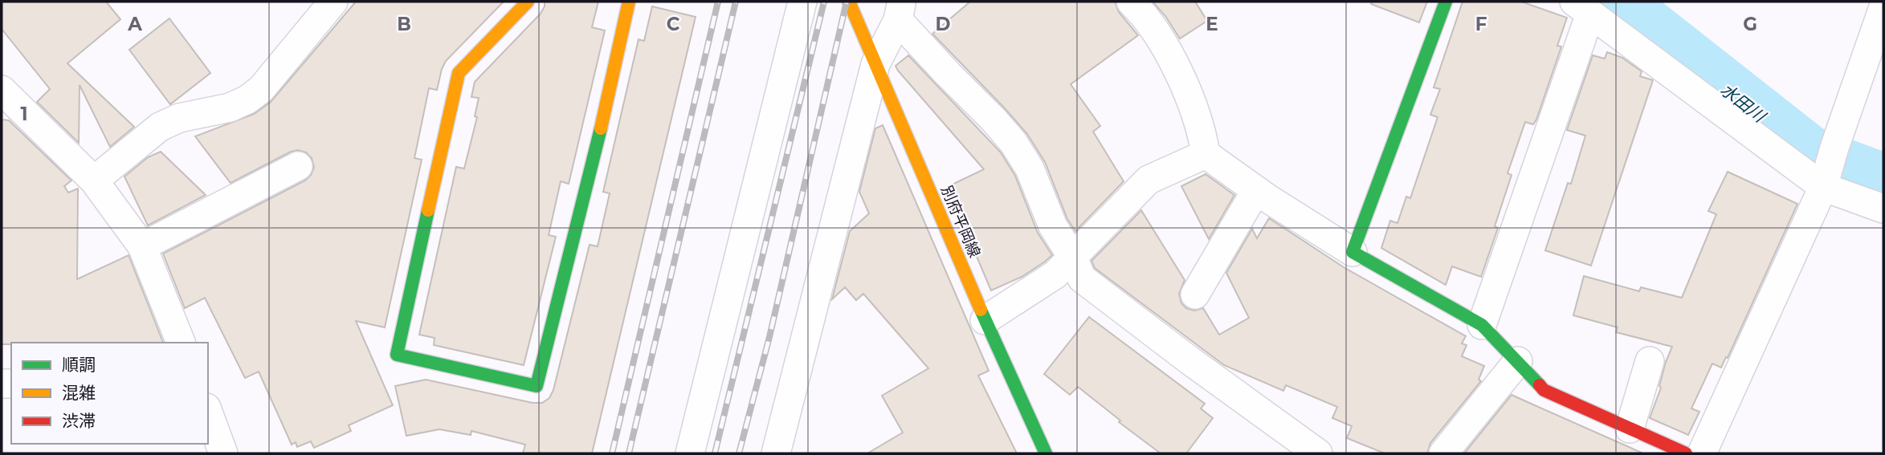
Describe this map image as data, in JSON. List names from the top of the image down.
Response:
{
  "streets": {
    "street": ["別府平岡線"]
  },
  "water": ["水田川"],
  "legend": ["順調", "混雑", "渋滞"],
  "grid": {
    "columns": [
      "A",
      "B",
      "C",
      "D",
      "E",
      "F",
      "G"
    ],
    "rows": ["1"]
  }
}
